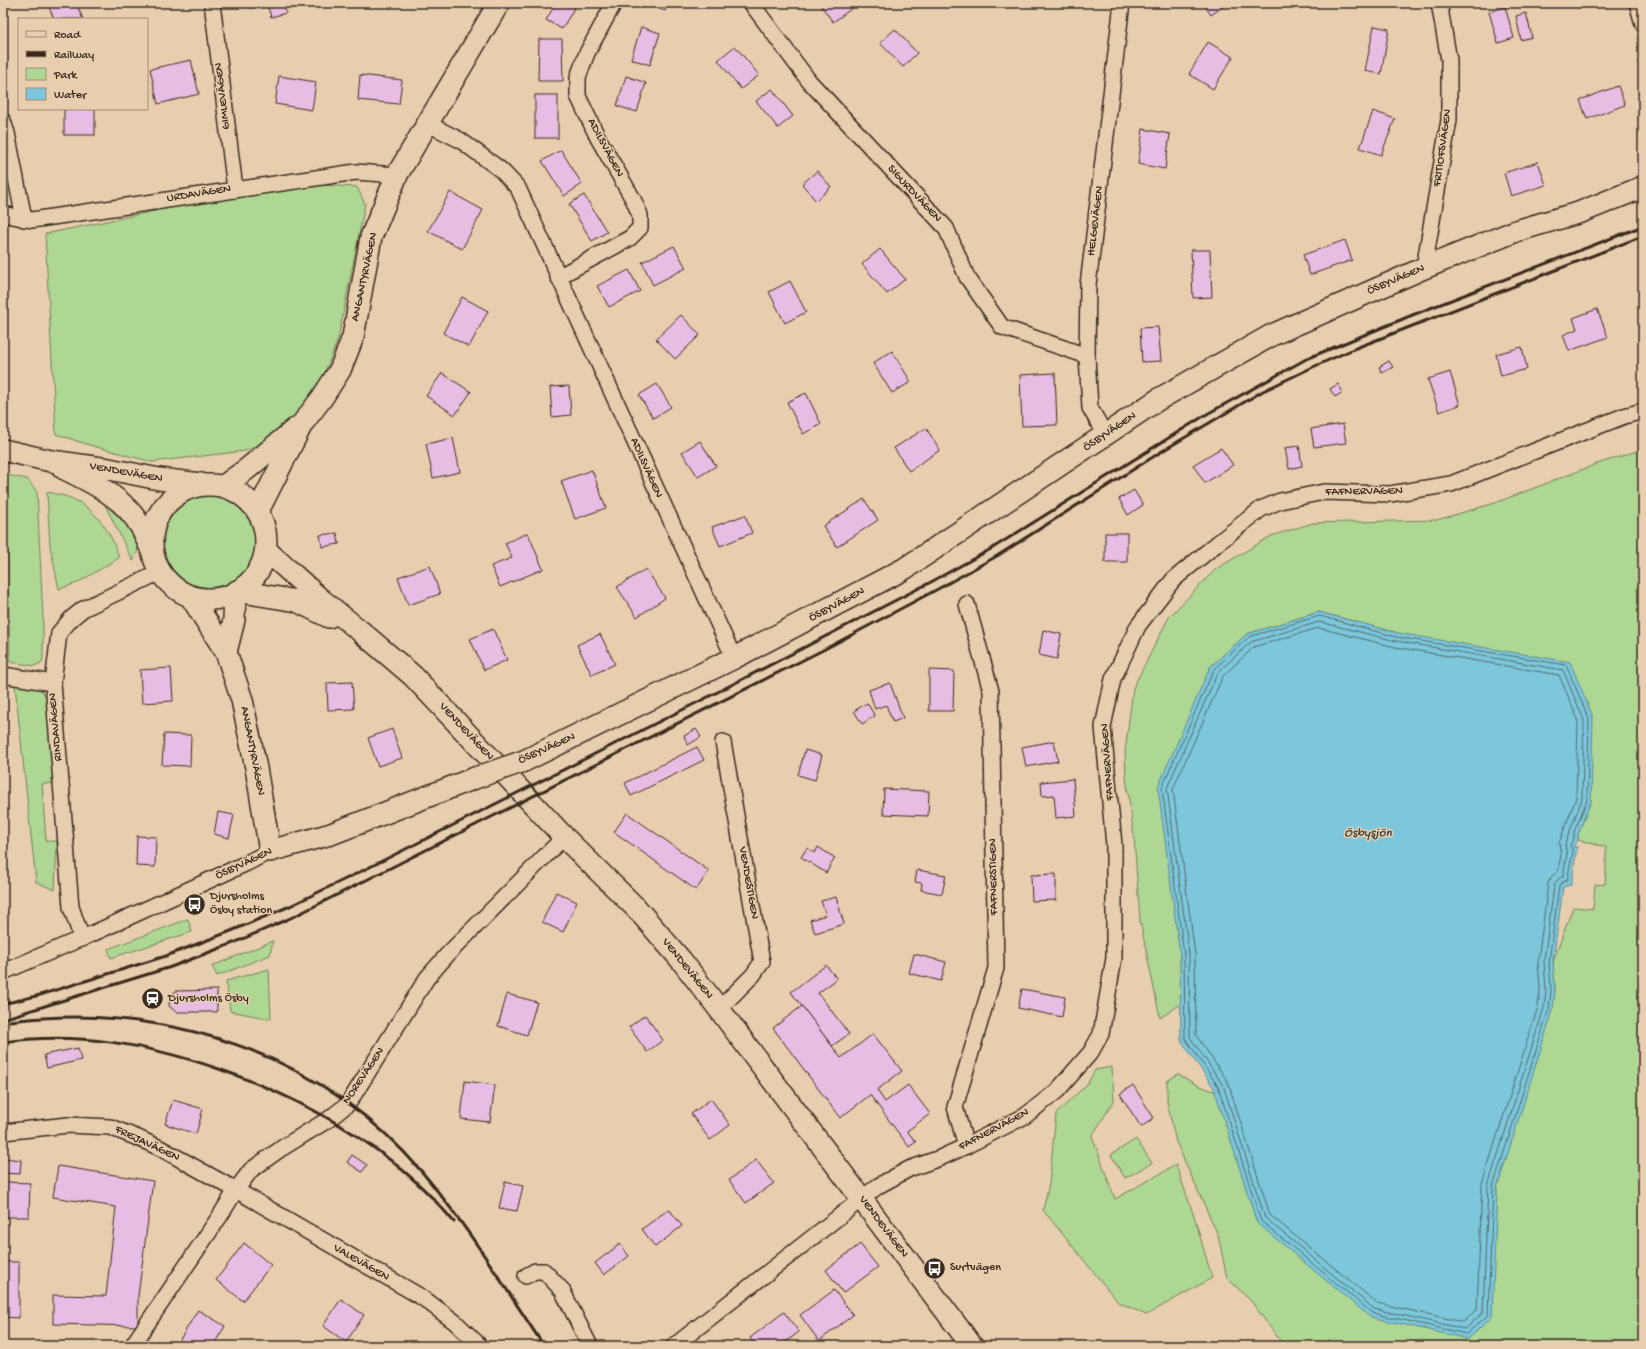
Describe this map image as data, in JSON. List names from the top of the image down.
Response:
{
  "streets": {
    "street": [
      "GIMLEVÄGEN",
      "ADILSVÄGEN",
      "FRITIOFSVÄGEN",
      "URDAVÄGEN",
      "SIGURDVÄGEN",
      "HELGEVÄGEN",
      "ANGANTYRVÄGEN",
      "ÖSBYVÄGEN",
      "VENDEVÄGEN",
      "FAFNERVÄGEN",
      "RINDAVÄGEN",
      "FAFNERSTIGEN",
      "VENDESTIGEN",
      "NOREVÄGEN",
      "FREJAVÄGEN",
      "VALEVÄGEN"
    ]
  },
  "crossings": [
    ["GIMLEVÄGEN", "URDAVÄGEN"],
    ["ADILSVÄGEN", "ANGANTYRVÄGEN"],
    ["ADILSVÄGEN", "ÖSBYVÄGEN"],
    ["FRITIOFSVÄGEN", "ÖSBYVÄGEN"],
    ["URDAVÄGEN", "ANGANTYRVÄGEN"],
    ["SIGURDVÄGEN", "HELGEVÄGEN"],
    ["HELGEVÄGEN", "ÖSBYVÄGEN"],
    ["ANGANTYRVÄGEN", "ÖSBYVÄGEN"],
    ["ANGANTYRVÄGEN", "VENDEVÄGEN"],
    ["ANGANTYRVÄGEN", "RINDAVÄGEN"],
    ["ÖSBYVÄGEN", "RINDAVÄGEN"],
    ["VENDEVÄGEN", "FAFNERVÄGEN"],
    ["VENDEVÄGEN", "RINDAVÄGEN"],
    ["VENDEVÄGEN", "VENDESTIGEN"],
    ["VENDEVÄGEN", "NOREVÄGEN"],
    ["FAFNERVÄGEN", "FAFNERSTIGEN"],
    ["NOREVÄGEN", "FREJAVÄGEN"],
    ["NOREVÄGEN", "VALEVÄGEN"],
    ["FREJAVÄGEN", "VALEVÄGEN"]
  ],
  "water": ["Ösbysjön"],
  "places": {
    "bus stop": ["Djursholms Ösby station", "Surtvägen"],
    "station": ["Djursholms Ösby"]
  },
  "legend": [
    "Road",
    "Railway",
    "Park",
    "Water"
  ]
}
